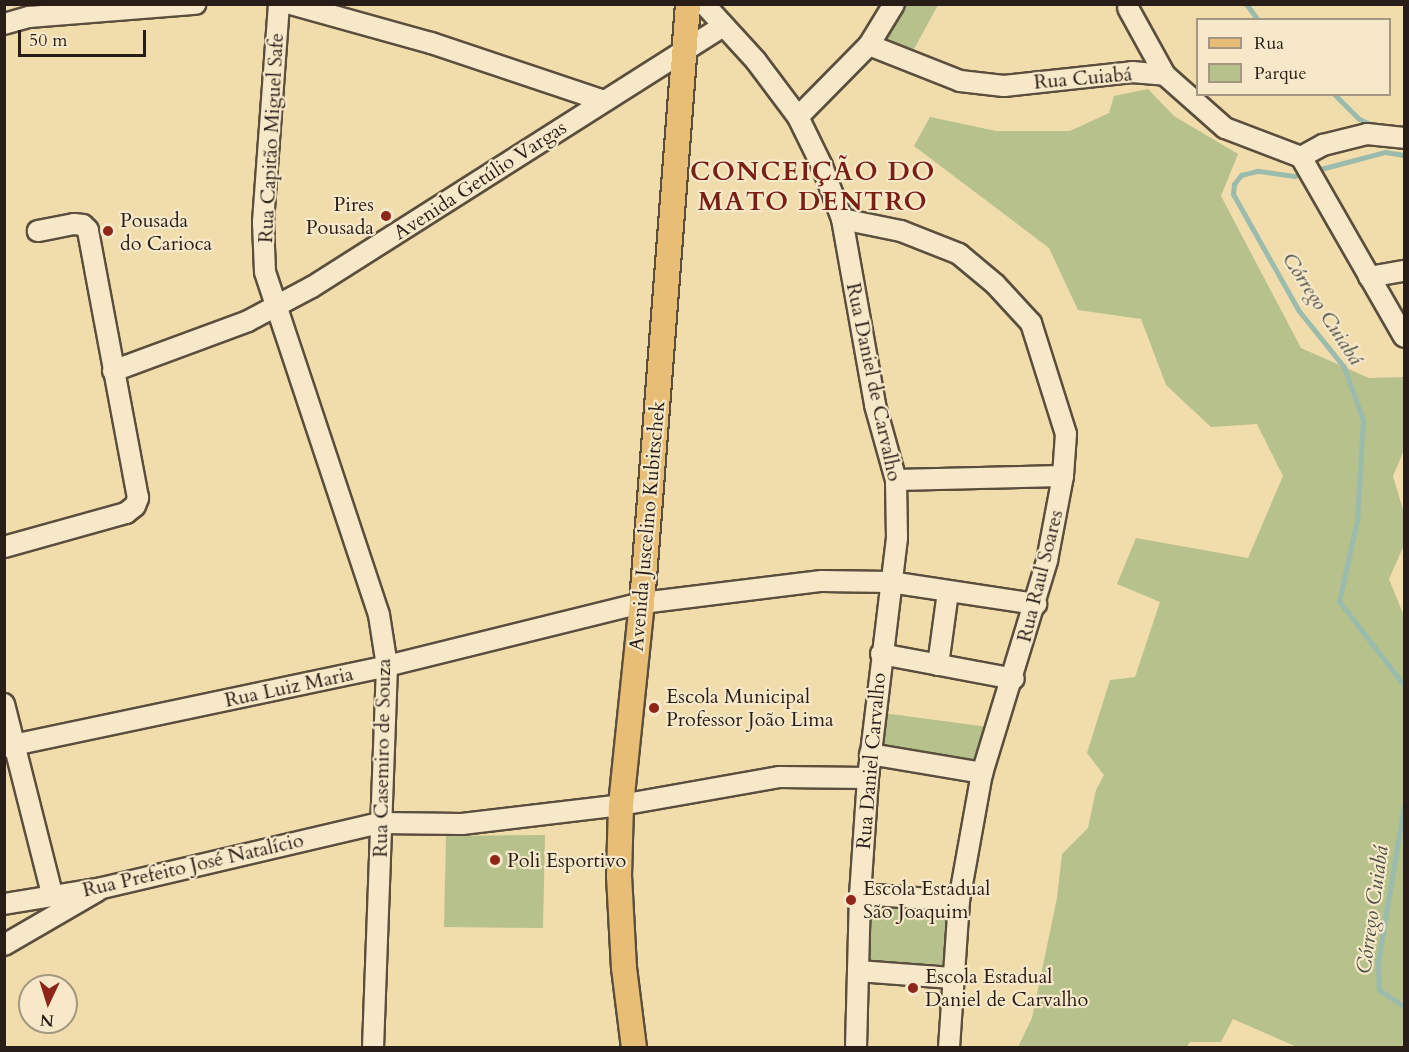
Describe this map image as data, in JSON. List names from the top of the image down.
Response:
{
  "streets": {
    "main road": ["Avenida Juscelino Kubitschek"],
    "street": [
      "Rua Cuiabá",
      "Rua Capitão Miguel Safe",
      "Avenida Getúlio Vargas",
      "Rua Daniel de Carvalho",
      "Rua Raul Soares",
      "Rua Luiz Maria",
      "Rua Casemiro de Souza",
      "Rua Daniel Carvalho",
      "Rua Prefeito José Natalício"
    ]
  },
  "crossings": [
    ["Rua Capitão Miguel Safe", "Avenida Getúlio Vargas"],
    ["Rua Capitão Miguel Safe", "Rua Casemiro de Souza"],
    ["Avenida Getúlio Vargas", "Rua Daniel de Carvalho"],
    ["Avenida Getúlio Vargas", "Avenida Juscelino Kubitschek"],
    ["Avenida Getúlio Vargas", "Rua Casemiro de Souza"],
    ["Rua Daniel de Carvalho", "Rua Raul Soares"],
    ["Rua Daniel de Carvalho", "Rua Luiz Maria"],
    ["Rua Daniel de Carvalho", "Rua Daniel Carvalho"],
    ["Avenida Juscelino Kubitschek", "Rua Luiz Maria"],
    ["Avenida Juscelino Kubitschek", "Rua Prefeito José Natalício"],
    ["Rua Raul Soares", "Rua Luiz Maria"],
    ["Rua Luiz Maria", "Rua Casemiro de Souza"],
    ["Rua Luiz Maria", "Rua Daniel Carvalho"],
    ["Rua Casemiro de Souza", "Rua Prefeito José Natalício"],
    ["Rua Daniel Carvalho", "Rua Prefeito José Natalício"]
  ],
  "districts": ["CONCEIÇÃO DO MATO DENTRO"],
  "water": ["Córrego Cuiabá"],
  "places": [
    "Pires Pousada",
    "Pousada do Carioca",
    "Escola Municipal Professor João Lima",
    "Poli Esportivo",
    "Escola Estadual São Joaquim",
    "Escola Estadual Daniel de Carvalho"
  ],
  "legend": ["Rua", "Parque"],
  "scale_bar": "50 m",
  "north": "bottom"
}
